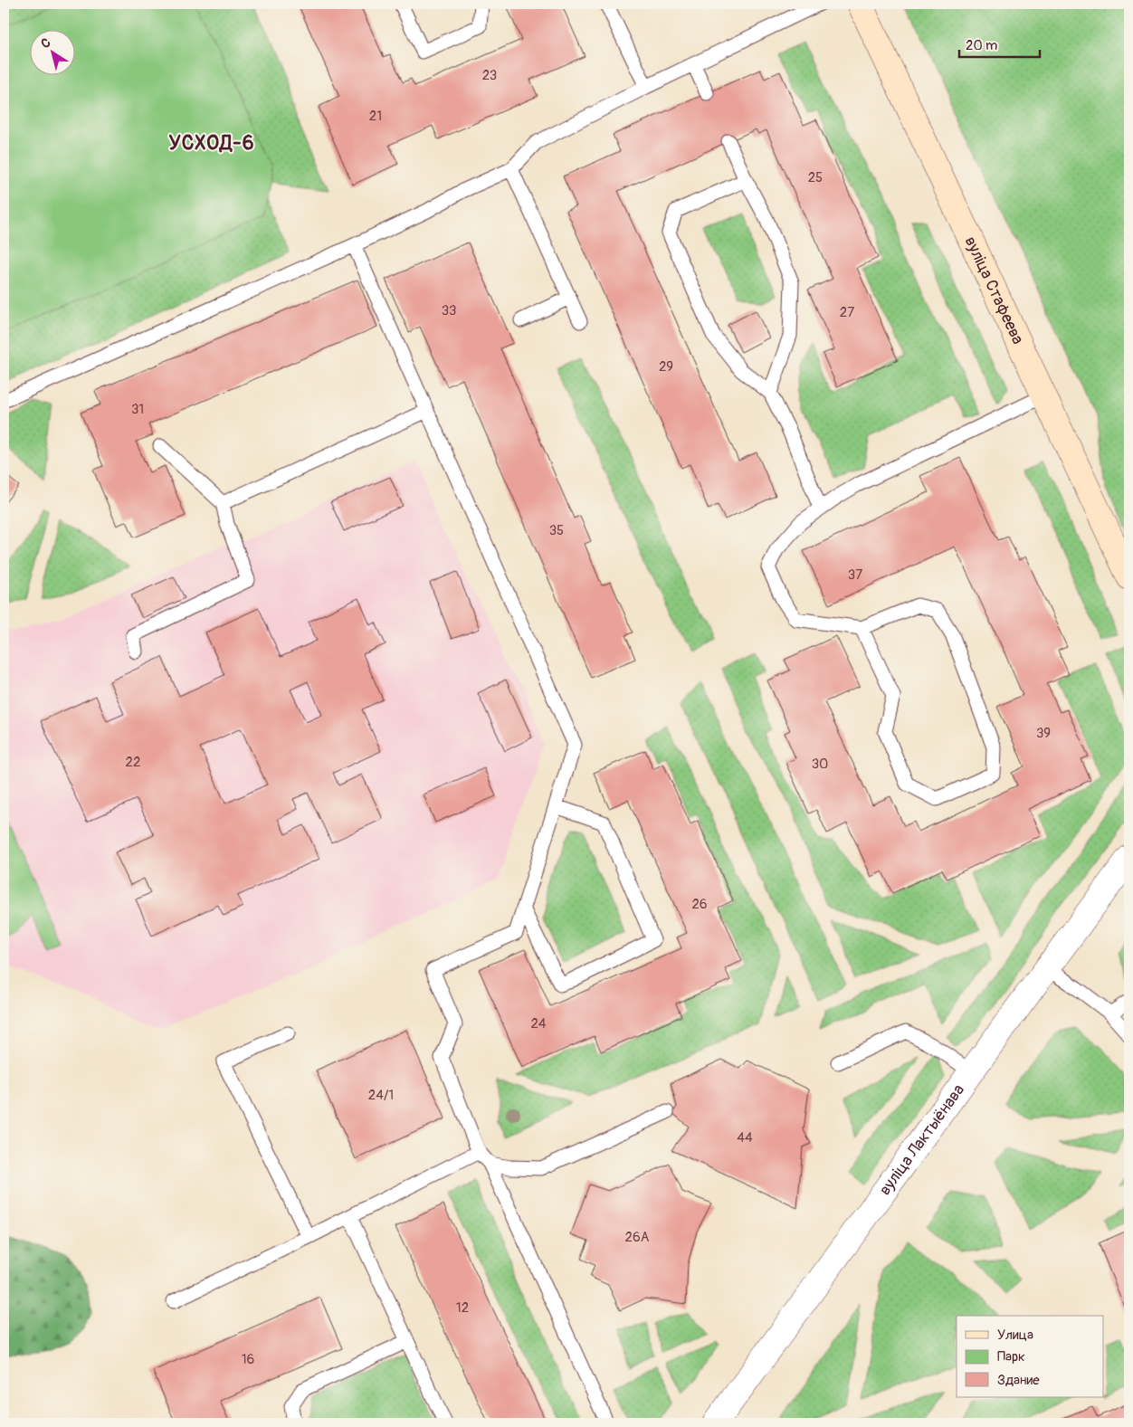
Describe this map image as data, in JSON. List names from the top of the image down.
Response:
{
  "streets": {
    "street": ["вуліца Стафеева", "вуліца Лактыёнава"]
  },
  "districts": ["УСХОД-6"],
  "house_numbers": [
    "23",
    "21",
    "25",
    "33",
    "27",
    "29",
    "31",
    "35",
    "37",
    "39",
    "22",
    "30",
    "26",
    "24",
    "24/1",
    "44",
    "26А",
    "12",
    "16"
  ],
  "legend": ["Улица", "Парк", "Здание"],
  "scale_bar": "20 m",
  "north": "top left"
}
